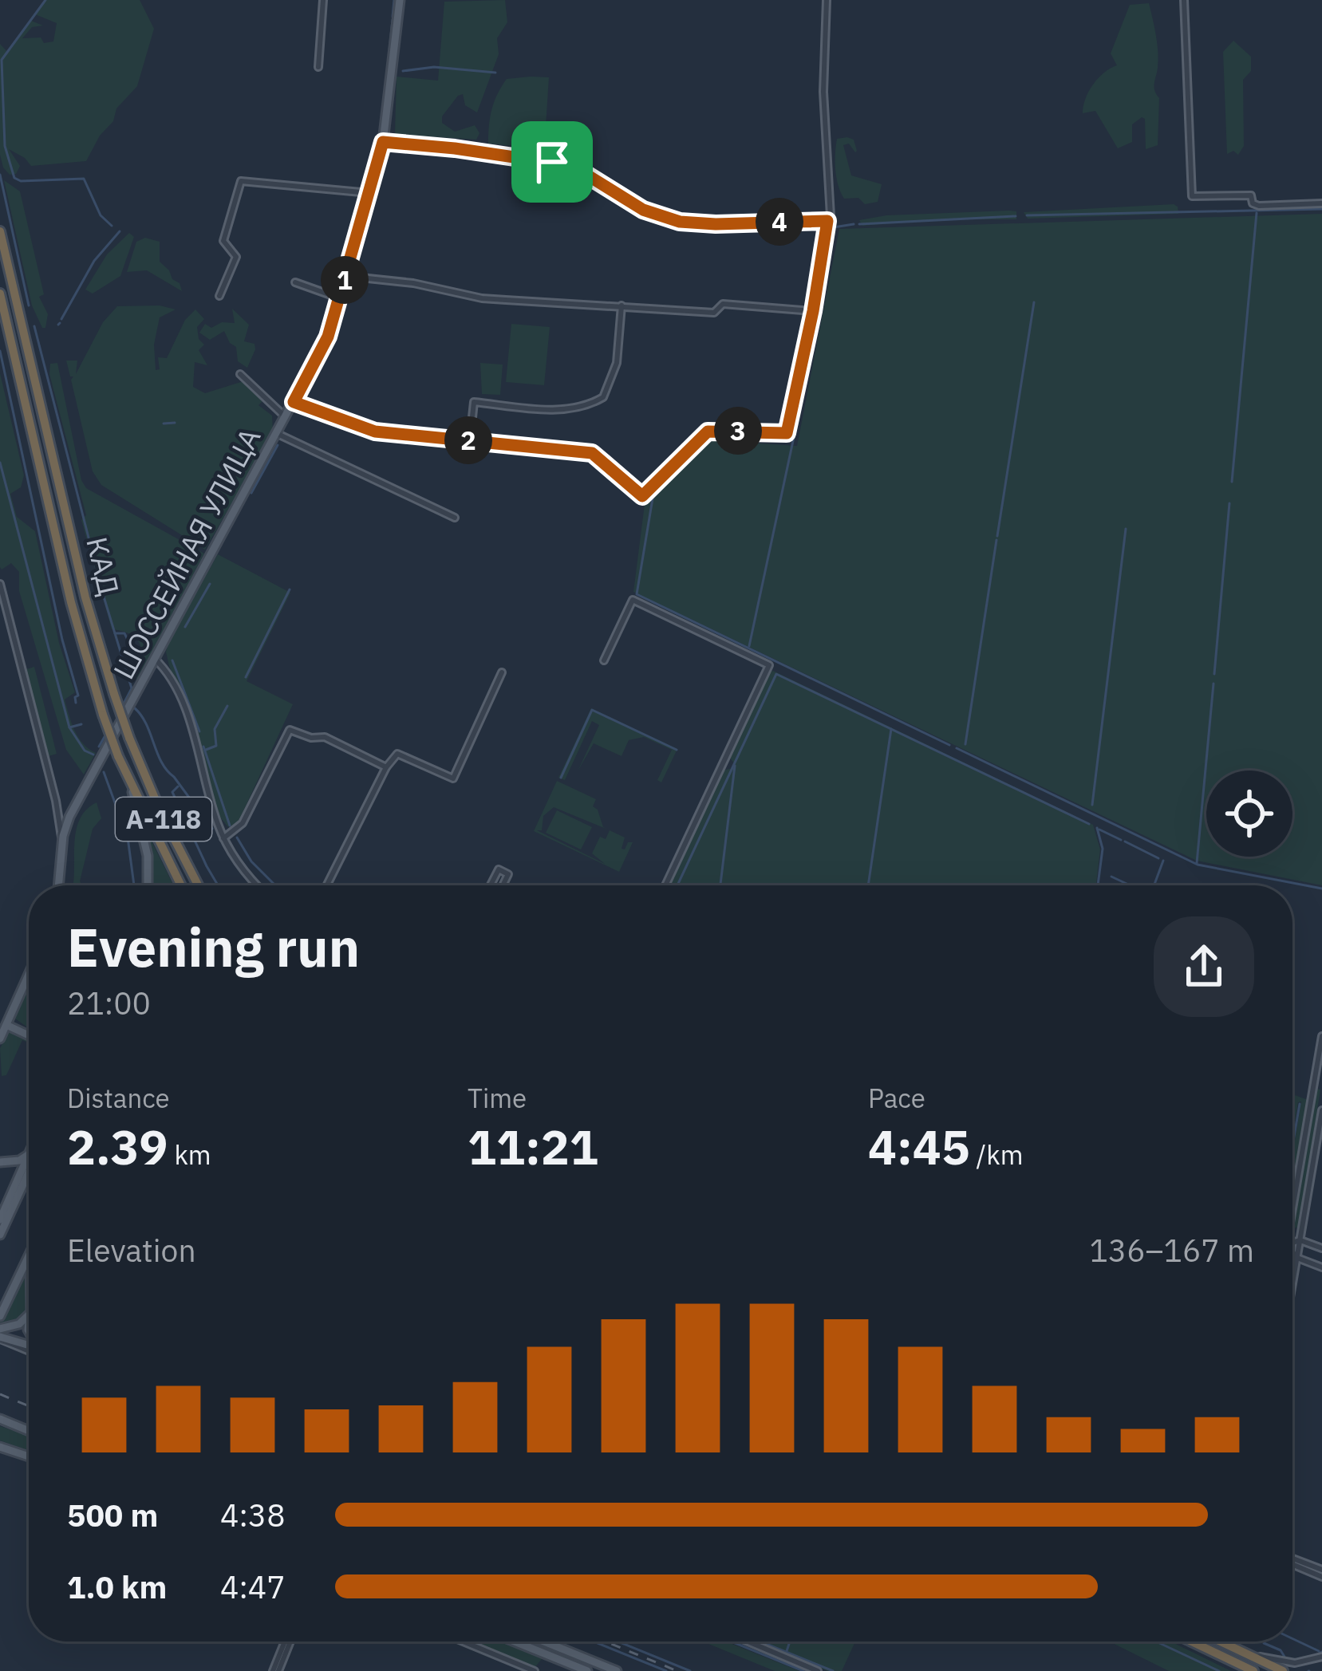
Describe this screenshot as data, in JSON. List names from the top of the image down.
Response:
{
  "streets": {
    "highway": ["КАД", "А-118"],
    "main road": ["ШОССЕЙНАЯ УЛИЦА"]
  },
  "page": {
    "pins": [
      "4",
      "1",
      "3",
      "2"
    ],
    "heading": ["Evening run", "21:00"],
    "stats": [
      ["Distance", "2.39 km"],
      ["Time", "11:21"],
      ["Pace", "4:45 /km"]
    ],
    "chart": ["Elevation", "136–167 m"],
    "list": [
      {
        "name": "500 m",
        "note": "4:38"
      },
      {
        "name": "1.0 km",
        "note": "4:47"
      }
    ]
  }
}
